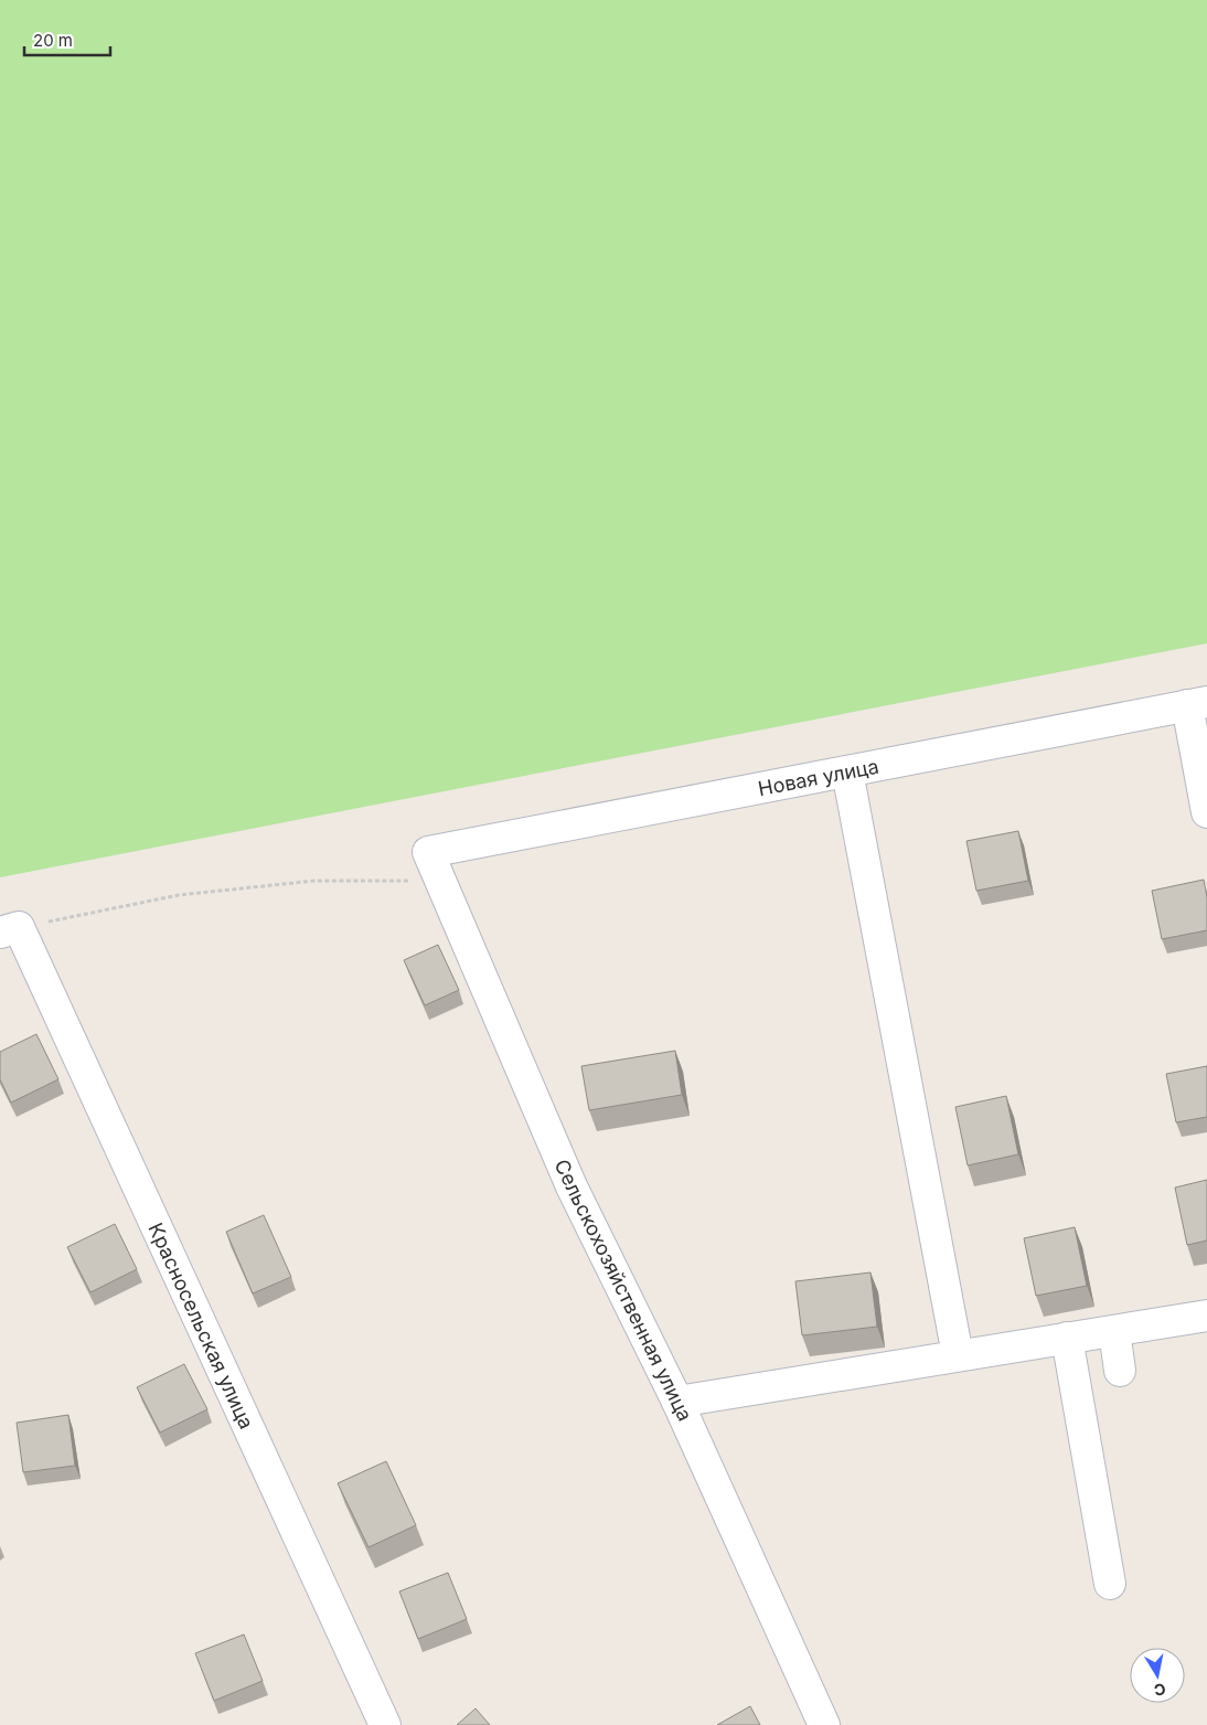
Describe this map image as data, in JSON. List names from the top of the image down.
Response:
{
  "streets": {
    "street": ["Новая улица", "Сельскохозяйственная улица", "Красносельская улица"]
  },
  "crossings": [
    ["Новая улица", "Сельскохозяйственная улица"]
  ],
  "scale_bar": "20 m",
  "north": "bottom"
}
